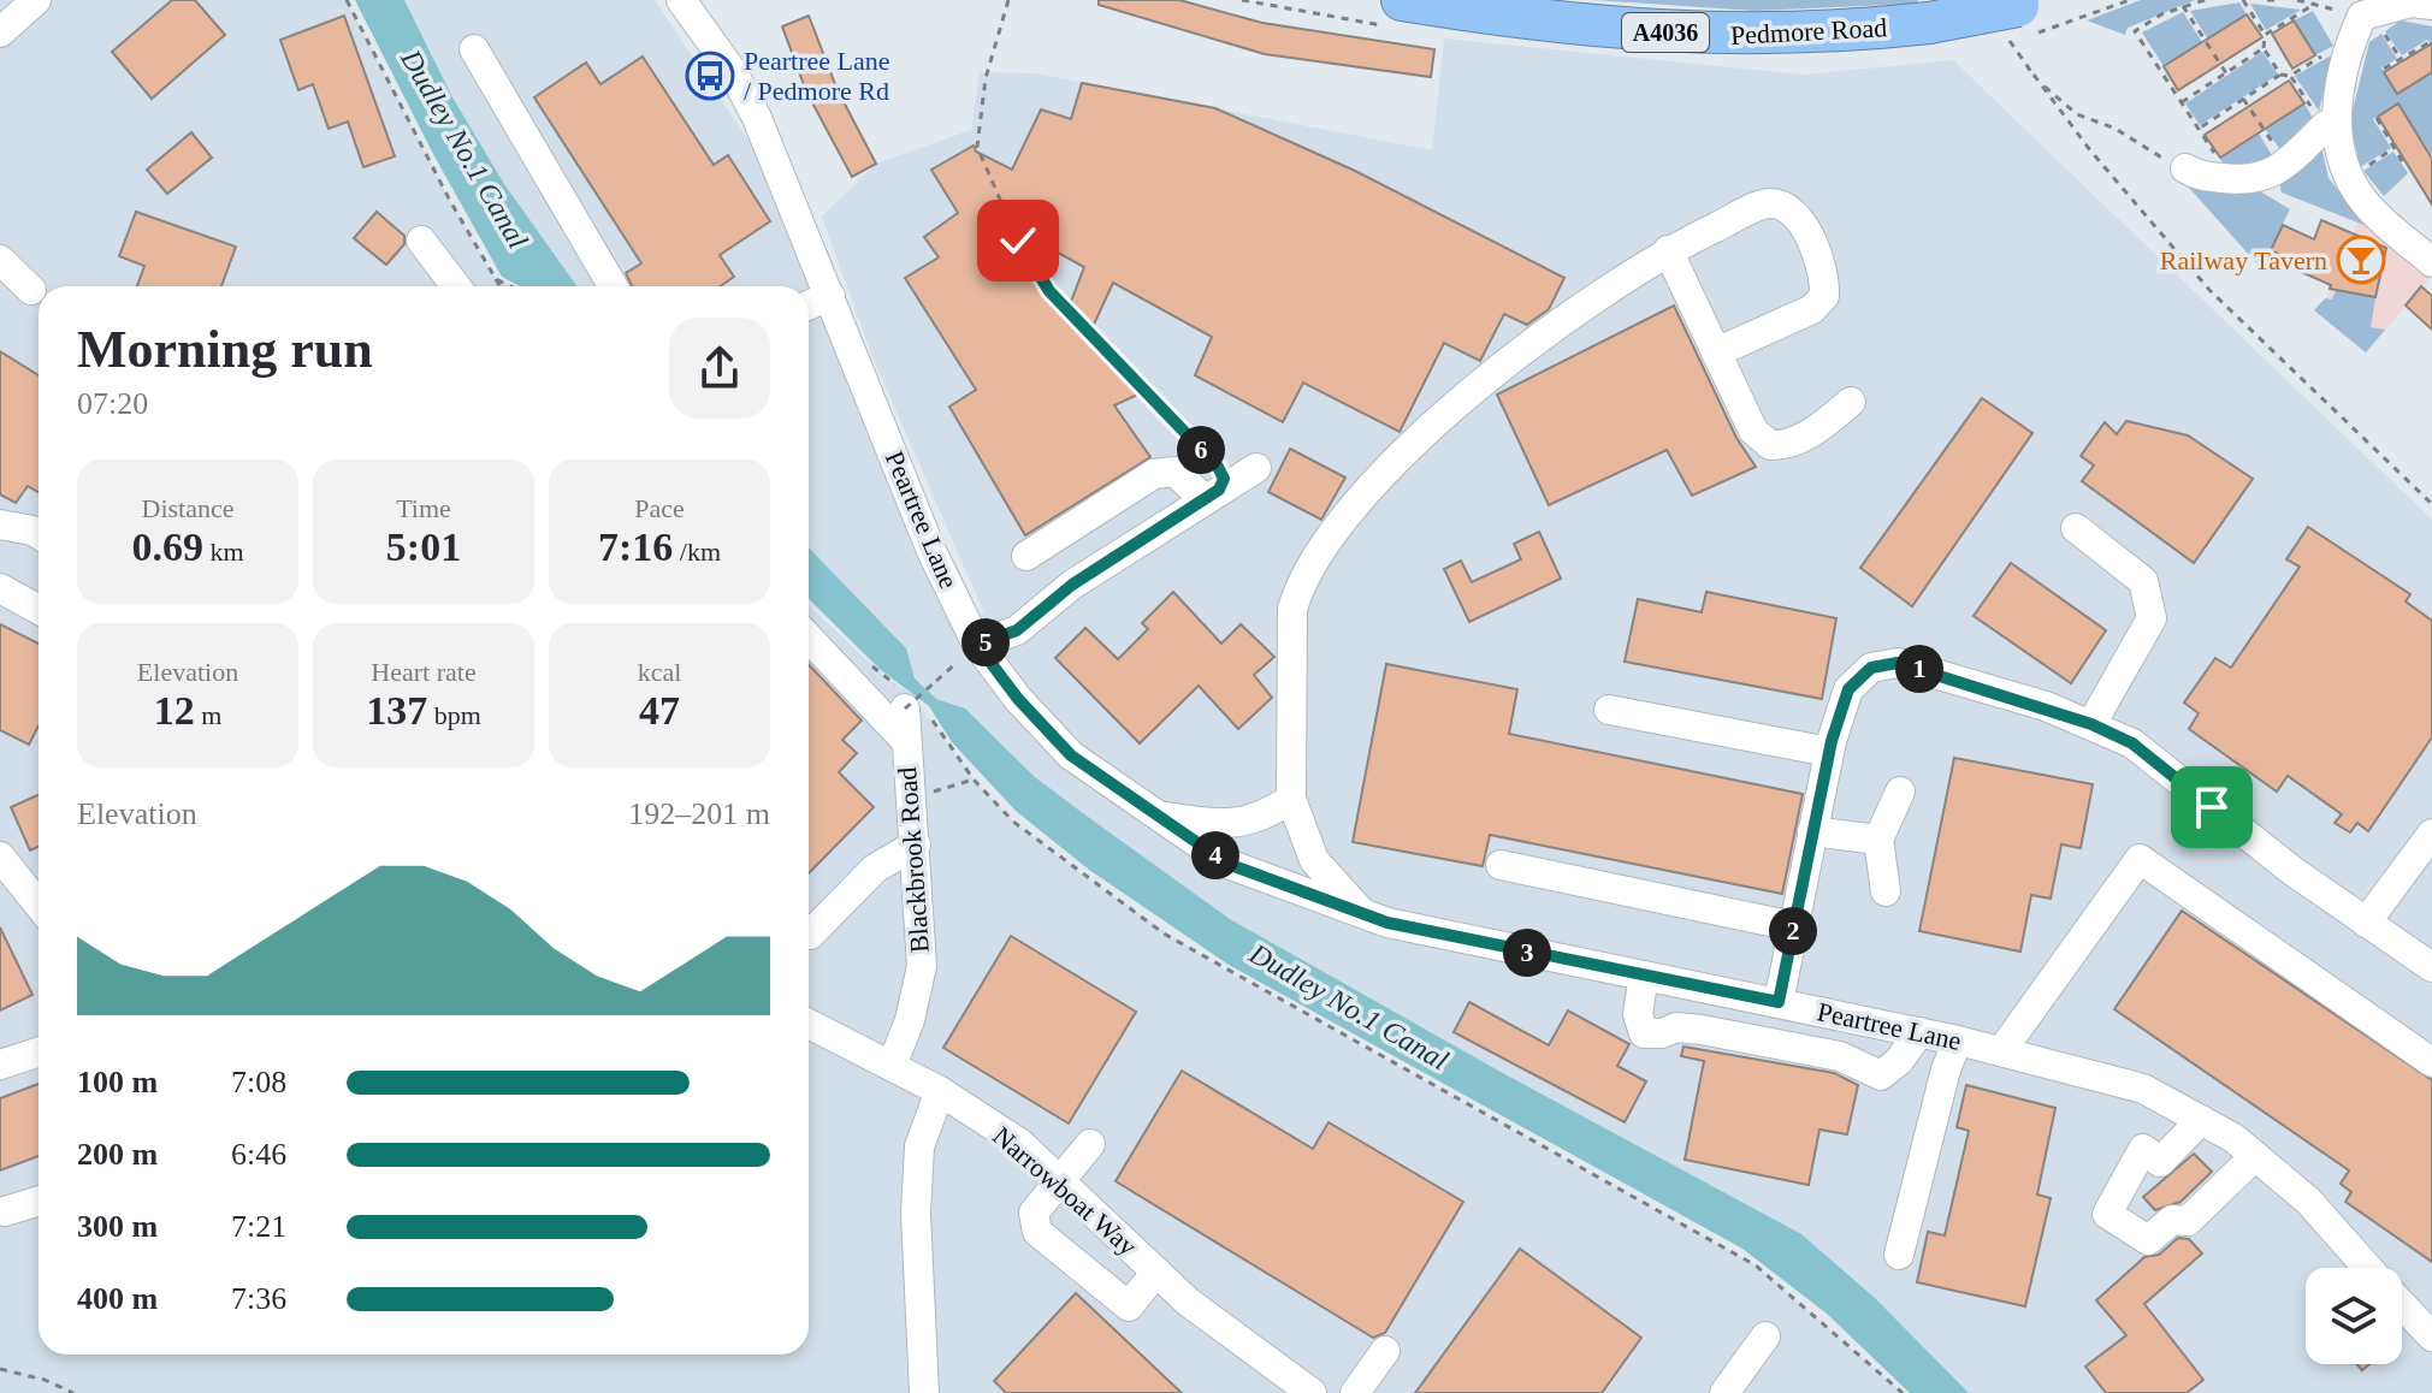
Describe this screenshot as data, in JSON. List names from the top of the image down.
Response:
{
  "streets": {
    "highway": ["Pedmore Road", "A4036"],
    "street": ["Peartree Lane", "Blackbrook Road", "Narrowboat Way"]
  },
  "crossings": [
    ["Blackbrook Road", "Narrowboat Way"]
  ],
  "water": ["Dudley No.1 Canal"],
  "places": {
    "bus stop": ["Peartree Lane / Pedmore Rd"],
    "bar": ["Railway Tavern"]
  },
  "page": {
    "heading": ["Morning run", "07:20"],
    "pins": [
      "6",
      "5",
      "1",
      "4",
      "2",
      "3"
    ],
    "stats": [
      ["Distance", "0.69 km"],
      ["Time", "5:01"],
      ["Pace", "7:16 /km"],
      ["Elevation", "12 m"],
      ["Heart rate", "137 bpm"],
      ["kcal", "47"]
    ],
    "chart": ["Elevation", "192–201 m"],
    "list": [
      {
        "name": "100 m",
        "note": "7:08"
      },
      {
        "name": "200 m",
        "note": "6:46"
      },
      {
        "name": "300 m",
        "note": "7:21"
      },
      {
        "name": "400 m",
        "note": "7:36"
      }
    ]
  }
}
